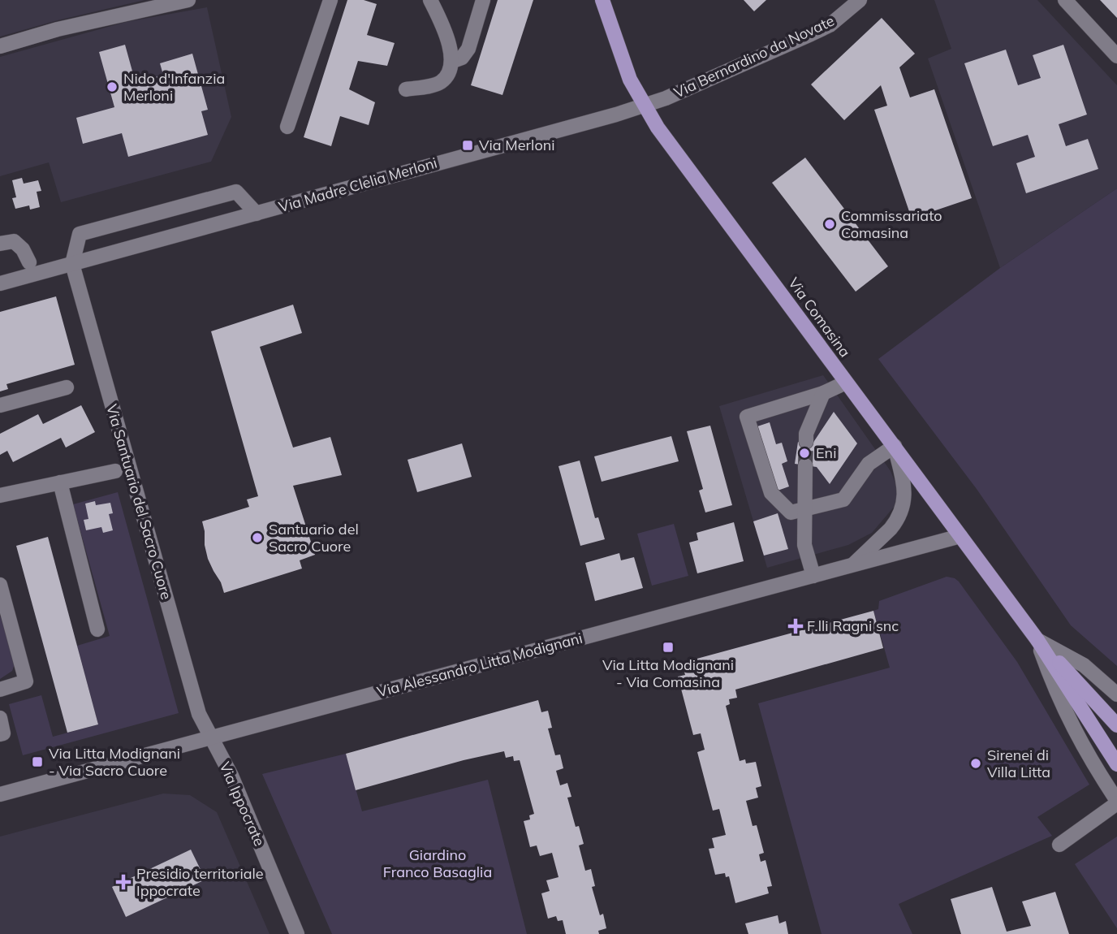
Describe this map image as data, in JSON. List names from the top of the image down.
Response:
{
  "streets": {
    "main road": ["Via Comasina"],
    "street": [
      "Via Bernardino da Novate",
      "Via Madre Clelia Merloni",
      "Via Santuario del Sacro Cuore",
      "Via Alessandro Litta Modignani",
      "Via Ippocrate"
    ]
  },
  "crossings": [
    ["Via Bernardino da Novate", "Via Madre Clelia Merloni"],
    ["Via Bernardino da Novate", "Via Comasina"],
    ["Via Madre Clelia Merloni", "Via Comasina"],
    ["Via Madre Clelia Merloni", "Via Santuario del Sacro Cuore"],
    ["Via Comasina", "Via Alessandro Litta Modignani"],
    ["Via Santuario del Sacro Cuore", "Via Alessandro Litta Modignani"],
    ["Via Santuario del Sacro Cuore", "Via Ippocrate"],
    ["Via Alessandro Litta Modignani", "Via Ippocrate"]
  ],
  "parks": ["Giardino Franco Basaglia"],
  "places": {
    "other": [
      "Nido d'Infanzia Merloni",
      "Commissariato Comasina",
      "Eni",
      "Santuario del Sacro Cuore",
      "Sirenei di Villa Litta"
    ],
    "transit": ["Via Merloni", "Via Litta Modignani - Via Comasina", "Via Litta Modignani - Via Sacro Cuore"],
    "health": ["F.lli Ragni snc", "Presidio territoriale Ippocrate"]
  }
}
